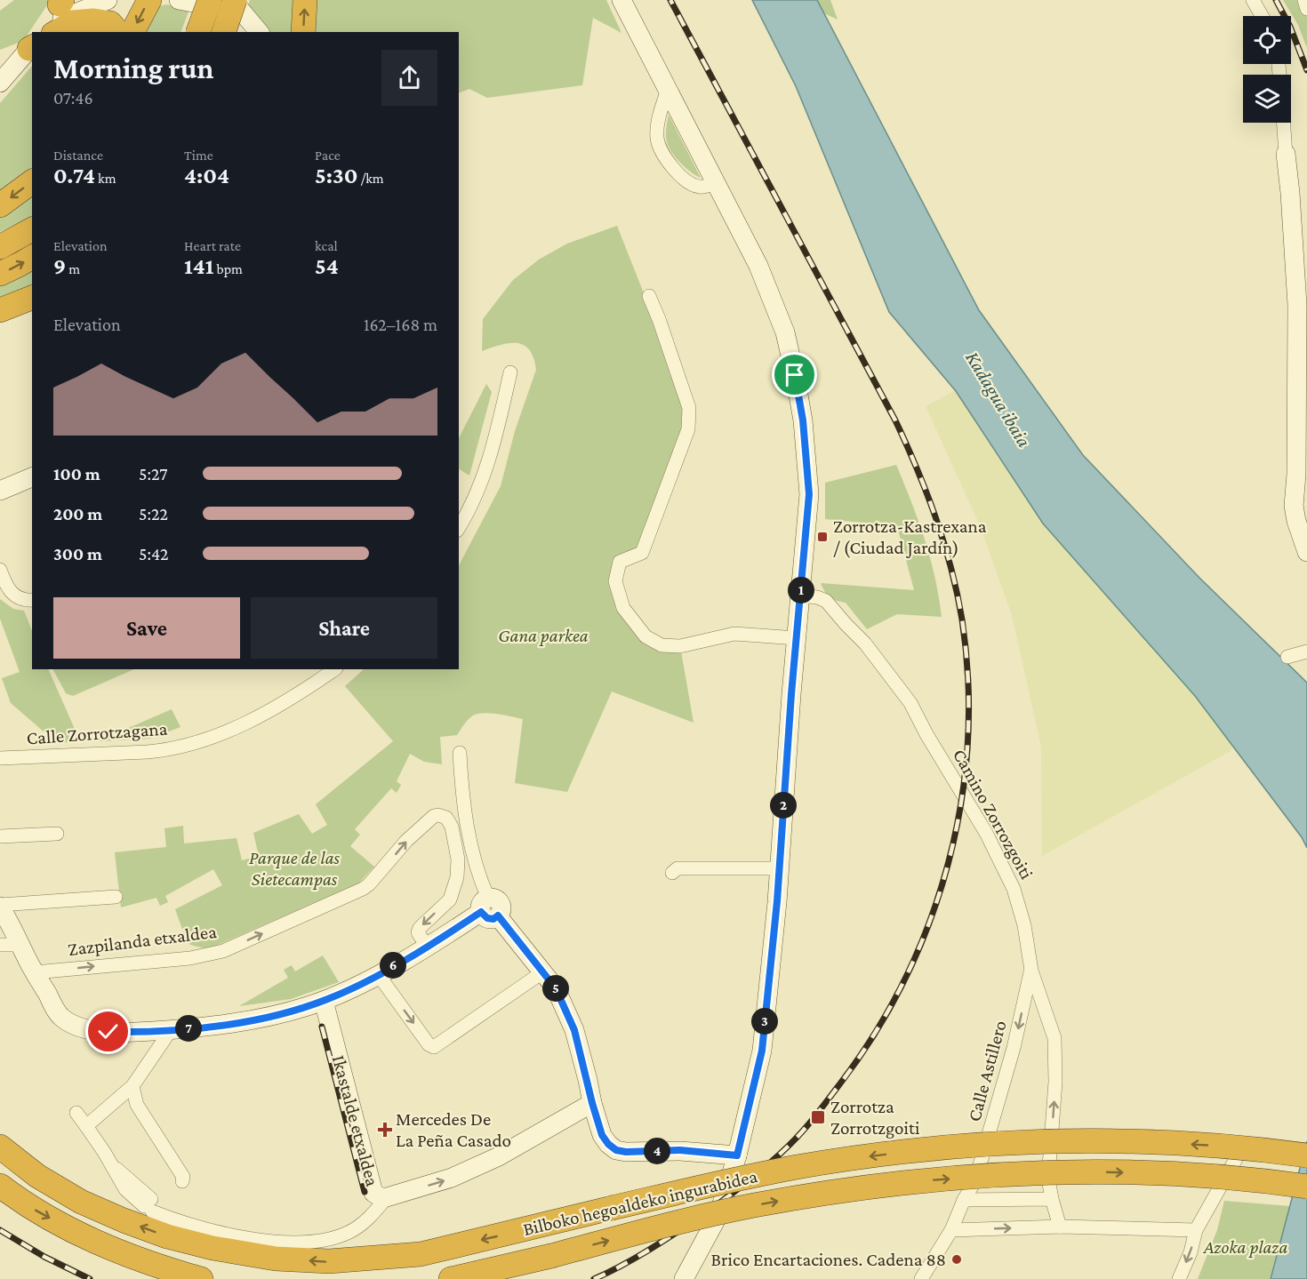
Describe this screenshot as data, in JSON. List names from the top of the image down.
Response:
{
  "streets": {
    "highway": ["Bilboko hegoaldeko ingurabidea"],
    "street": [
      "Calle Zorrotzagana",
      "Camino Zorrozgoiti",
      "Zazpilanda etxaldea",
      "Calle Astillero",
      "Ikastalde etxaldea"
    ]
  },
  "crossings": [
    ["Camino Zorrozgoiti", "Calle Astillero"]
  ],
  "one_way": ["Calle Astillero", "Ikastalde etxaldea"],
  "water": ["Kadagua ibaia"],
  "parks": ["Gana parkea", "Parque de las Sietecampas", "Azoka plaza"],
  "places": {
    "transit": ["Zorrotza-Kastrexana / (Ciudad Jardín)", "Zorrotza Zorrotzgoiti"],
    "health": ["Mercedes De La Peña Casado"],
    "other": ["Brico Encartaciones. Cadena 88"]
  },
  "page": {
    "heading": ["Morning run", "07:46"],
    "stats": [
      ["Distance", "0.74 km"],
      ["Time", "4:04"],
      ["Pace", "5:30 /km"],
      ["Elevation", "9 m"],
      ["Heart rate", "141 bpm"],
      ["kcal", "54"]
    ],
    "chart": ["Elevation", "162–168 m"],
    "list": [
      {
        "name": "100 m",
        "note": "5:27"
      },
      {
        "name": "200 m",
        "note": "5:22"
      },
      {
        "name": "300 m",
        "note": "5:42"
      }
    ],
    "pins": [
      "1",
      "2",
      "6",
      "5",
      "3",
      "7",
      "4"
    ],
    "buttons": ["Save", "Share"]
  }
}
